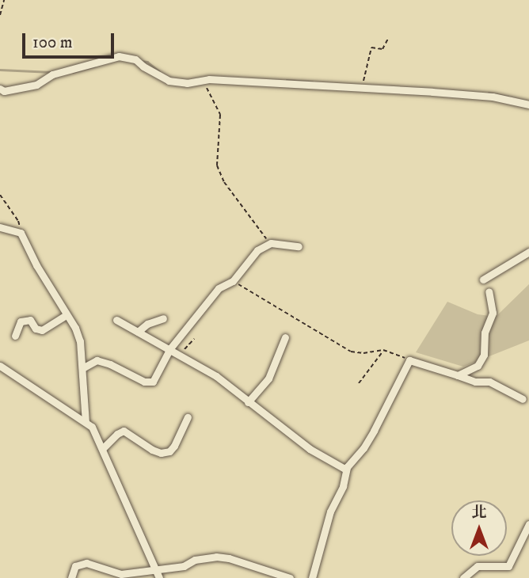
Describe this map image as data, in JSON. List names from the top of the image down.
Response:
{
  "scale_bar": "100 m",
  "north": "top"
}
